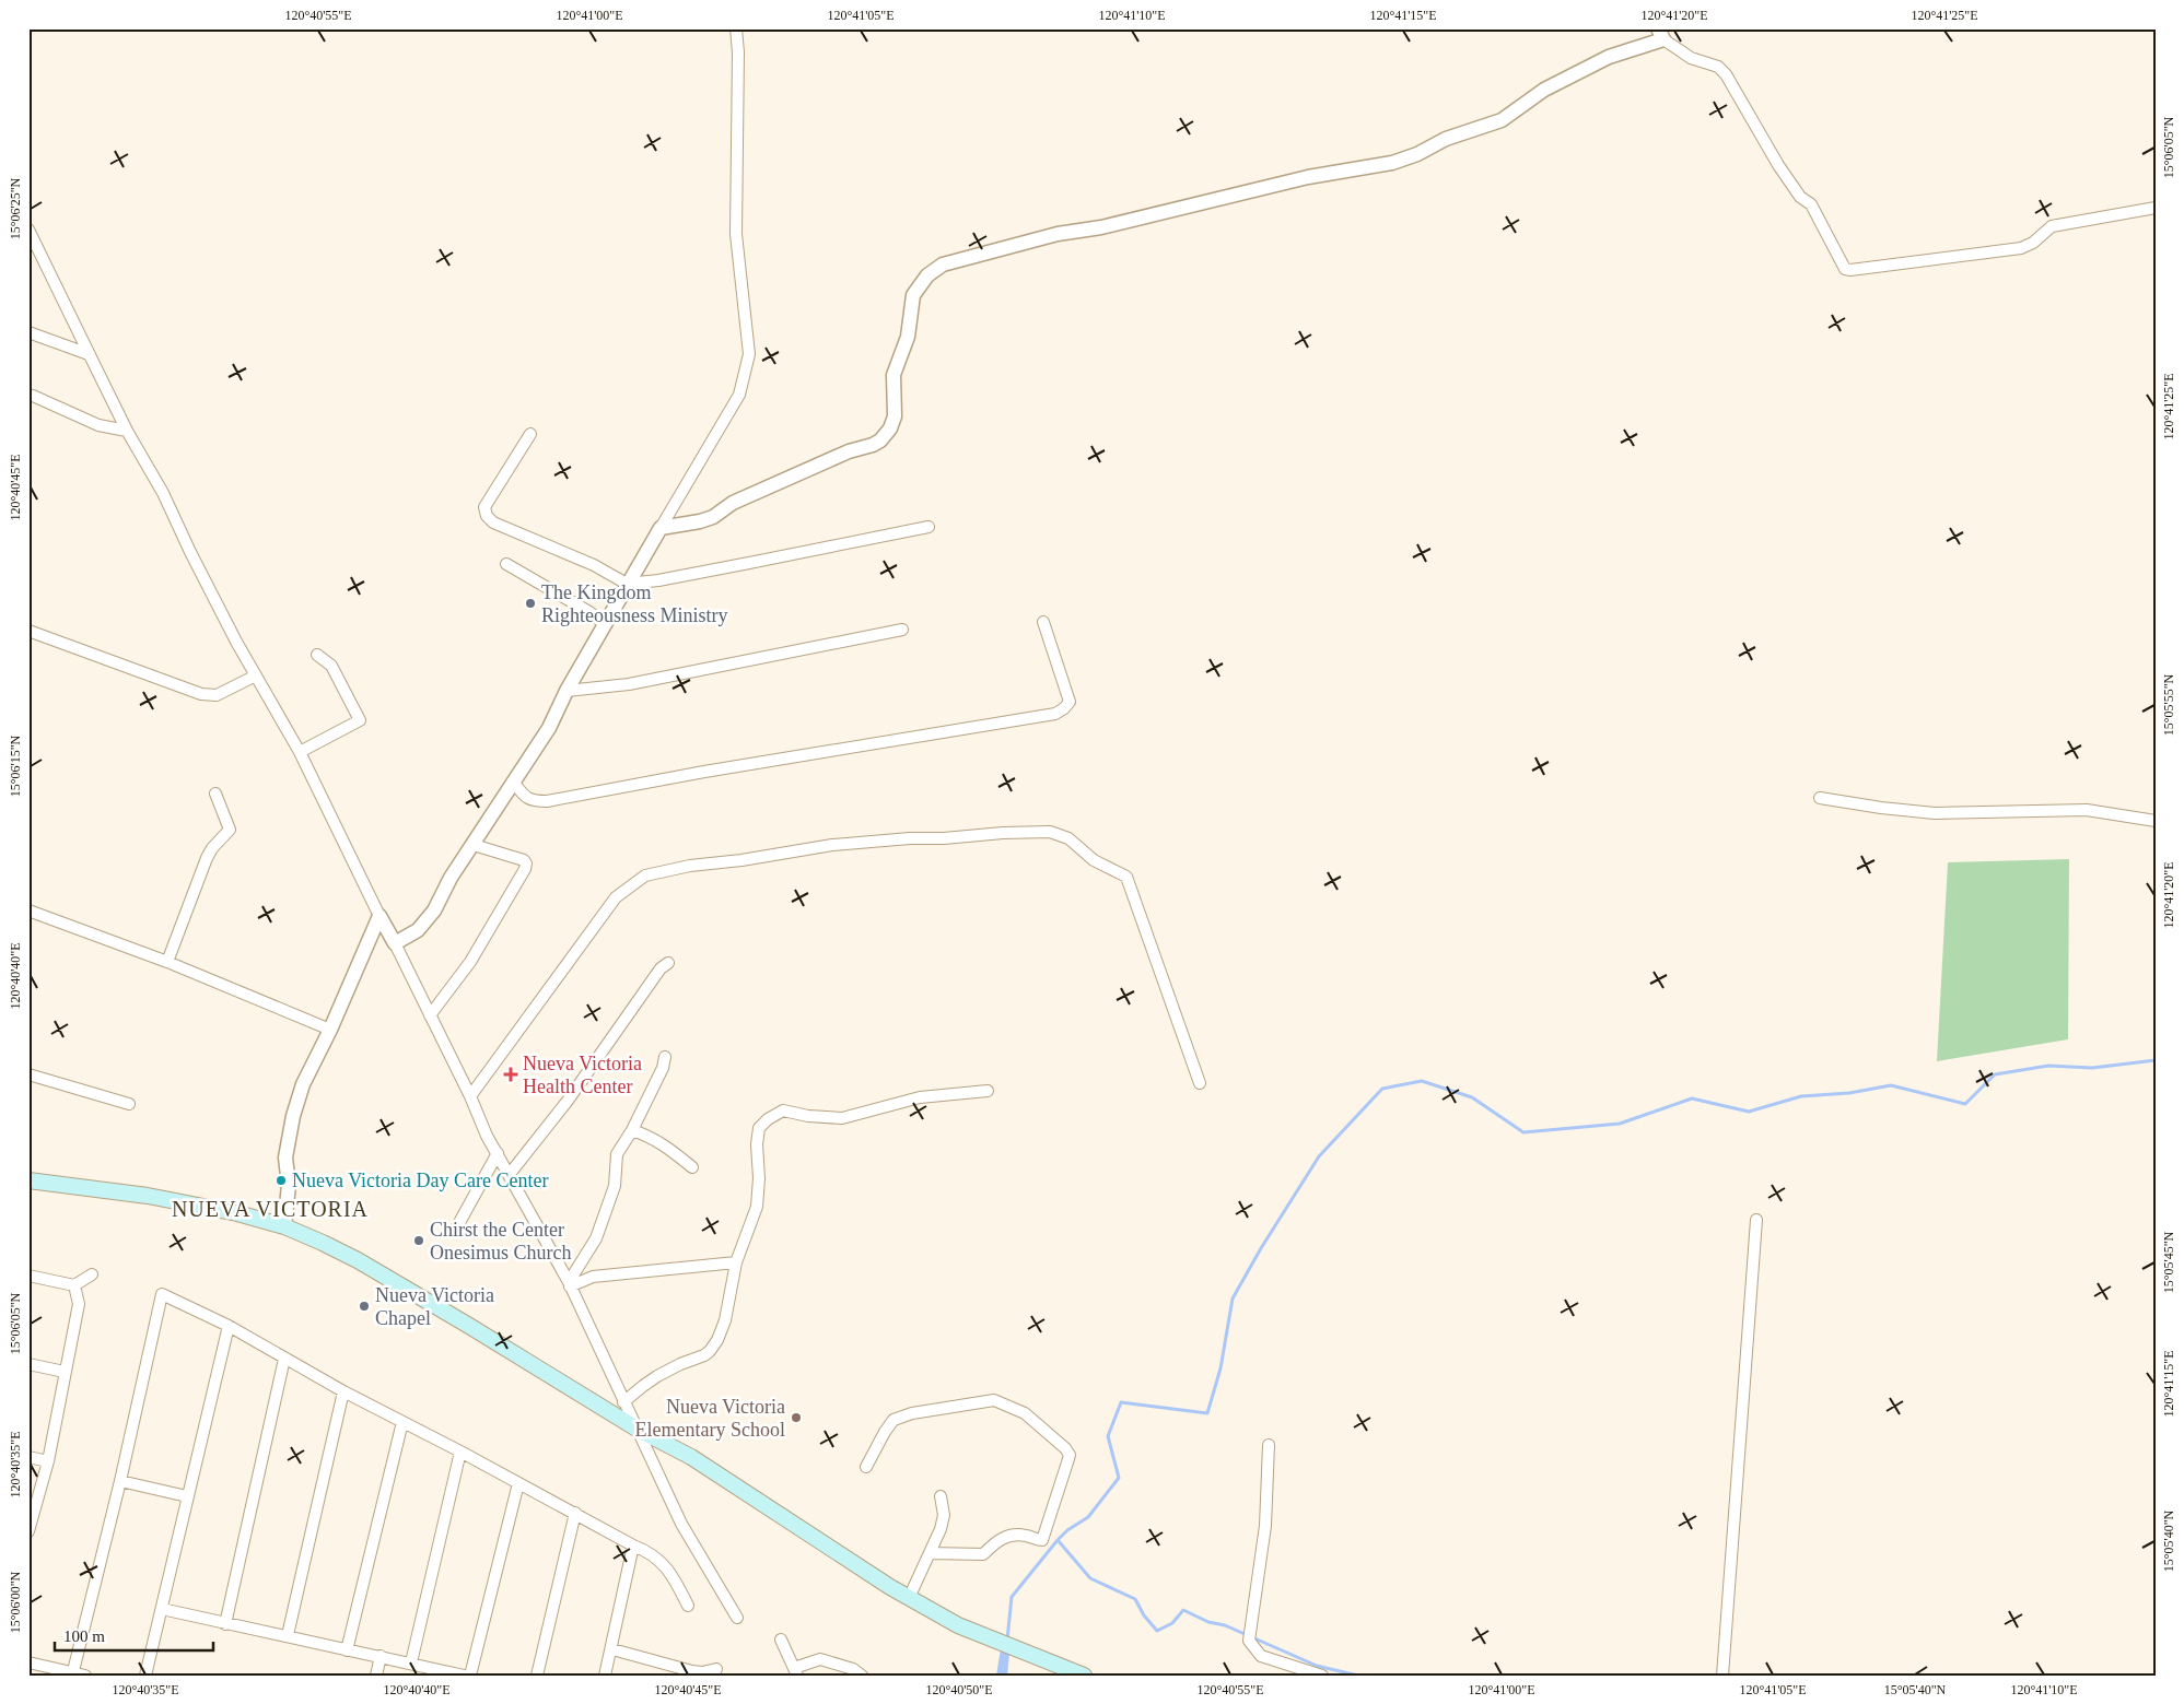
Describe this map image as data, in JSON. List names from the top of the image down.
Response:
{
  "districts": ["NUEVA VICTORIA"],
  "places": {
    "other": [
      "The Kingdom Righteousness Ministry",
      "Nueva Victoria Day Care Center",
      "Chirst the Center Onesimus Church",
      "Nueva Victoria Chapel",
      "Nueva Victoria Elementary School"
    ],
    "health": ["Nueva Victoria Health Center"]
  },
  "scale_bar": "100 m",
  "coordinates": [
    "120°40'55\"E",
    "120°41'00\"E",
    "120°41'05\"E",
    "120°41'10\"E",
    "120°41'15\"E",
    "120°41'20\"E",
    "120°41'25\"E",
    "15°06'05\"N",
    "15°06'25\"N",
    "120°40'45\"E",
    "15°05'55\"N",
    "15°06'15\"N",
    "120°40'40\"E",
    "15°05'45\"N",
    "120°40'35\"E",
    "15°05'40\"N",
    "15°06'00\"N",
    "120°40'50\"E"
  ]
}
